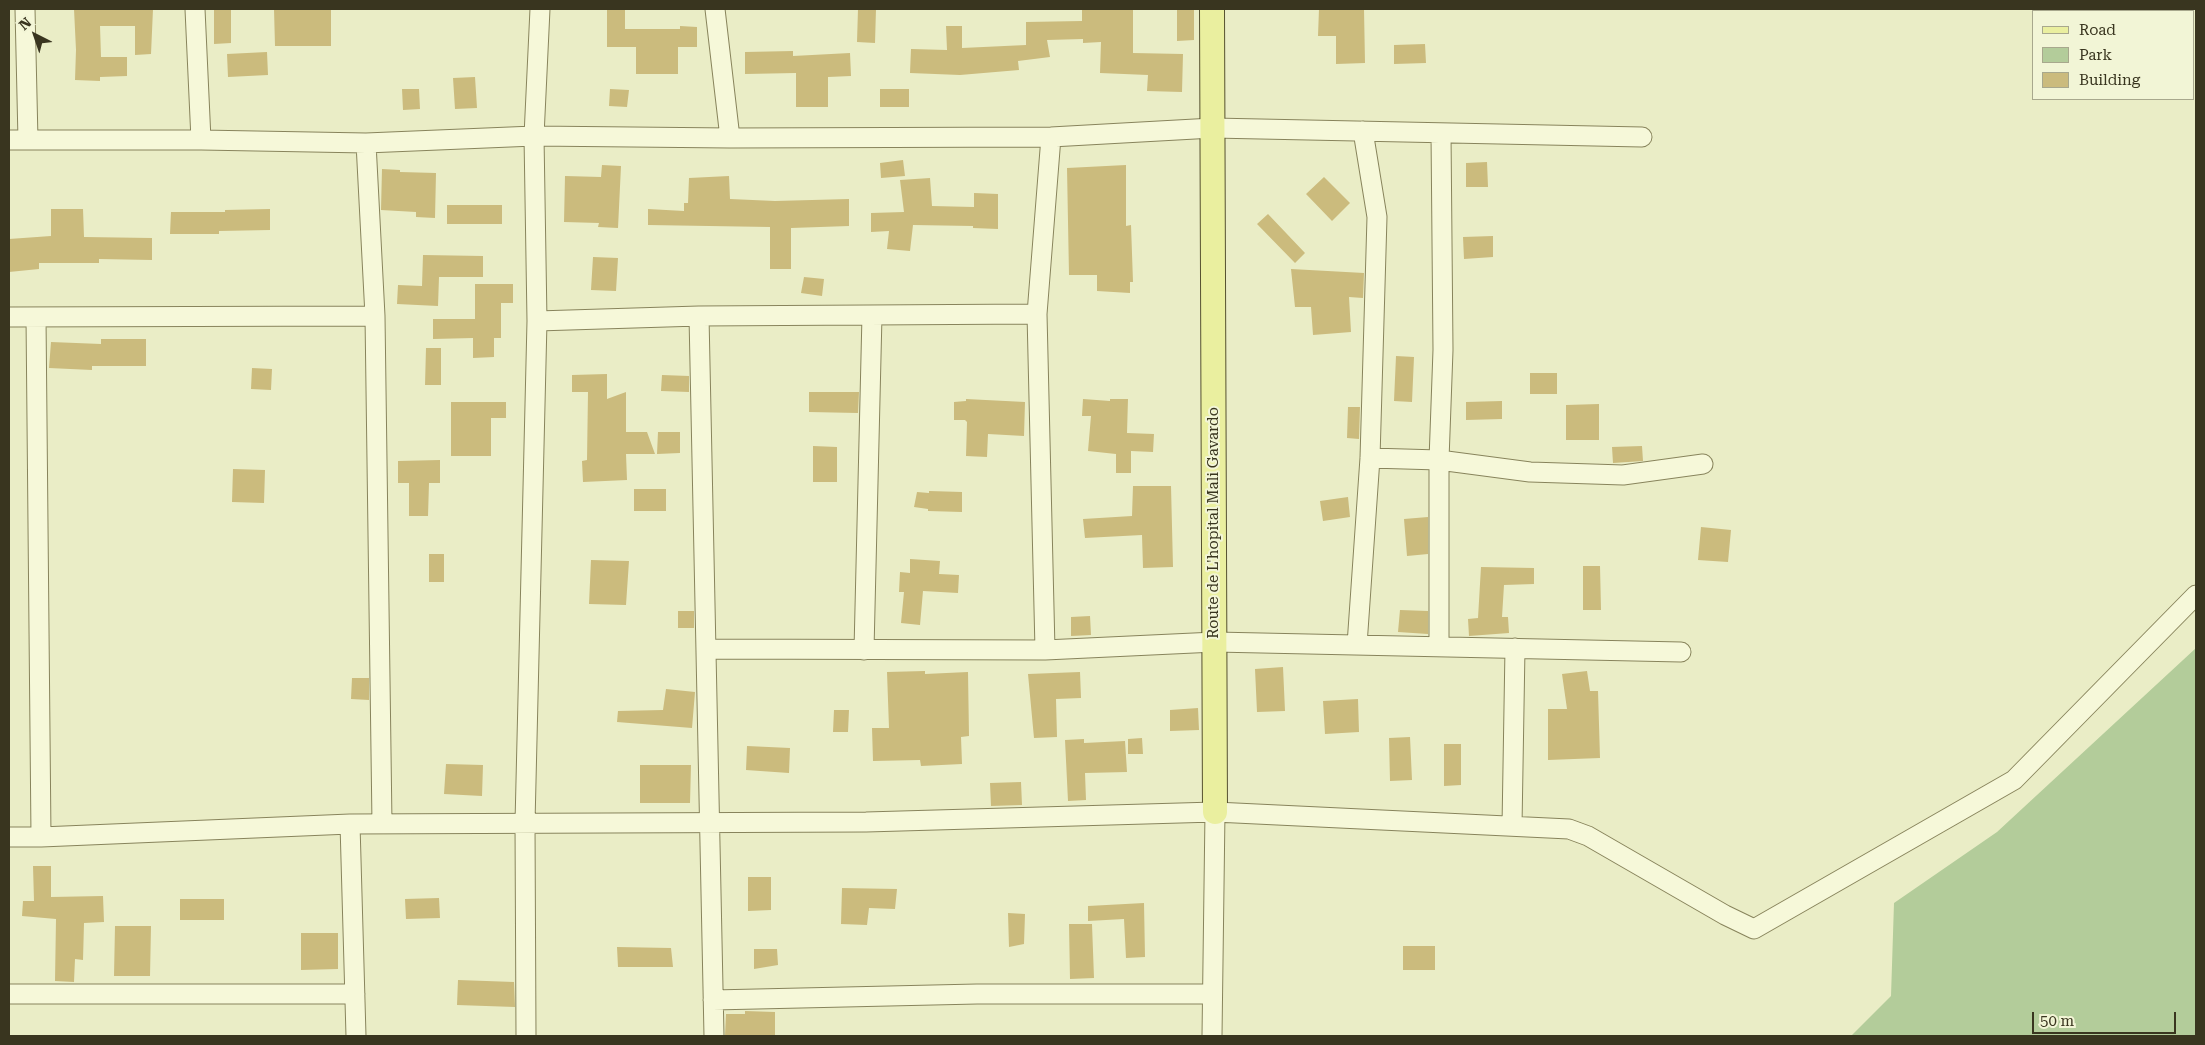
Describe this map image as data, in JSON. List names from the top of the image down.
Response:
{
  "streets": {
    "main road": ["Route de L'hopital Mali Gavardo"]
  },
  "legend": ["Road", "Park", "Building"],
  "scale_bar": "50 m",
  "north": "top left"
}
